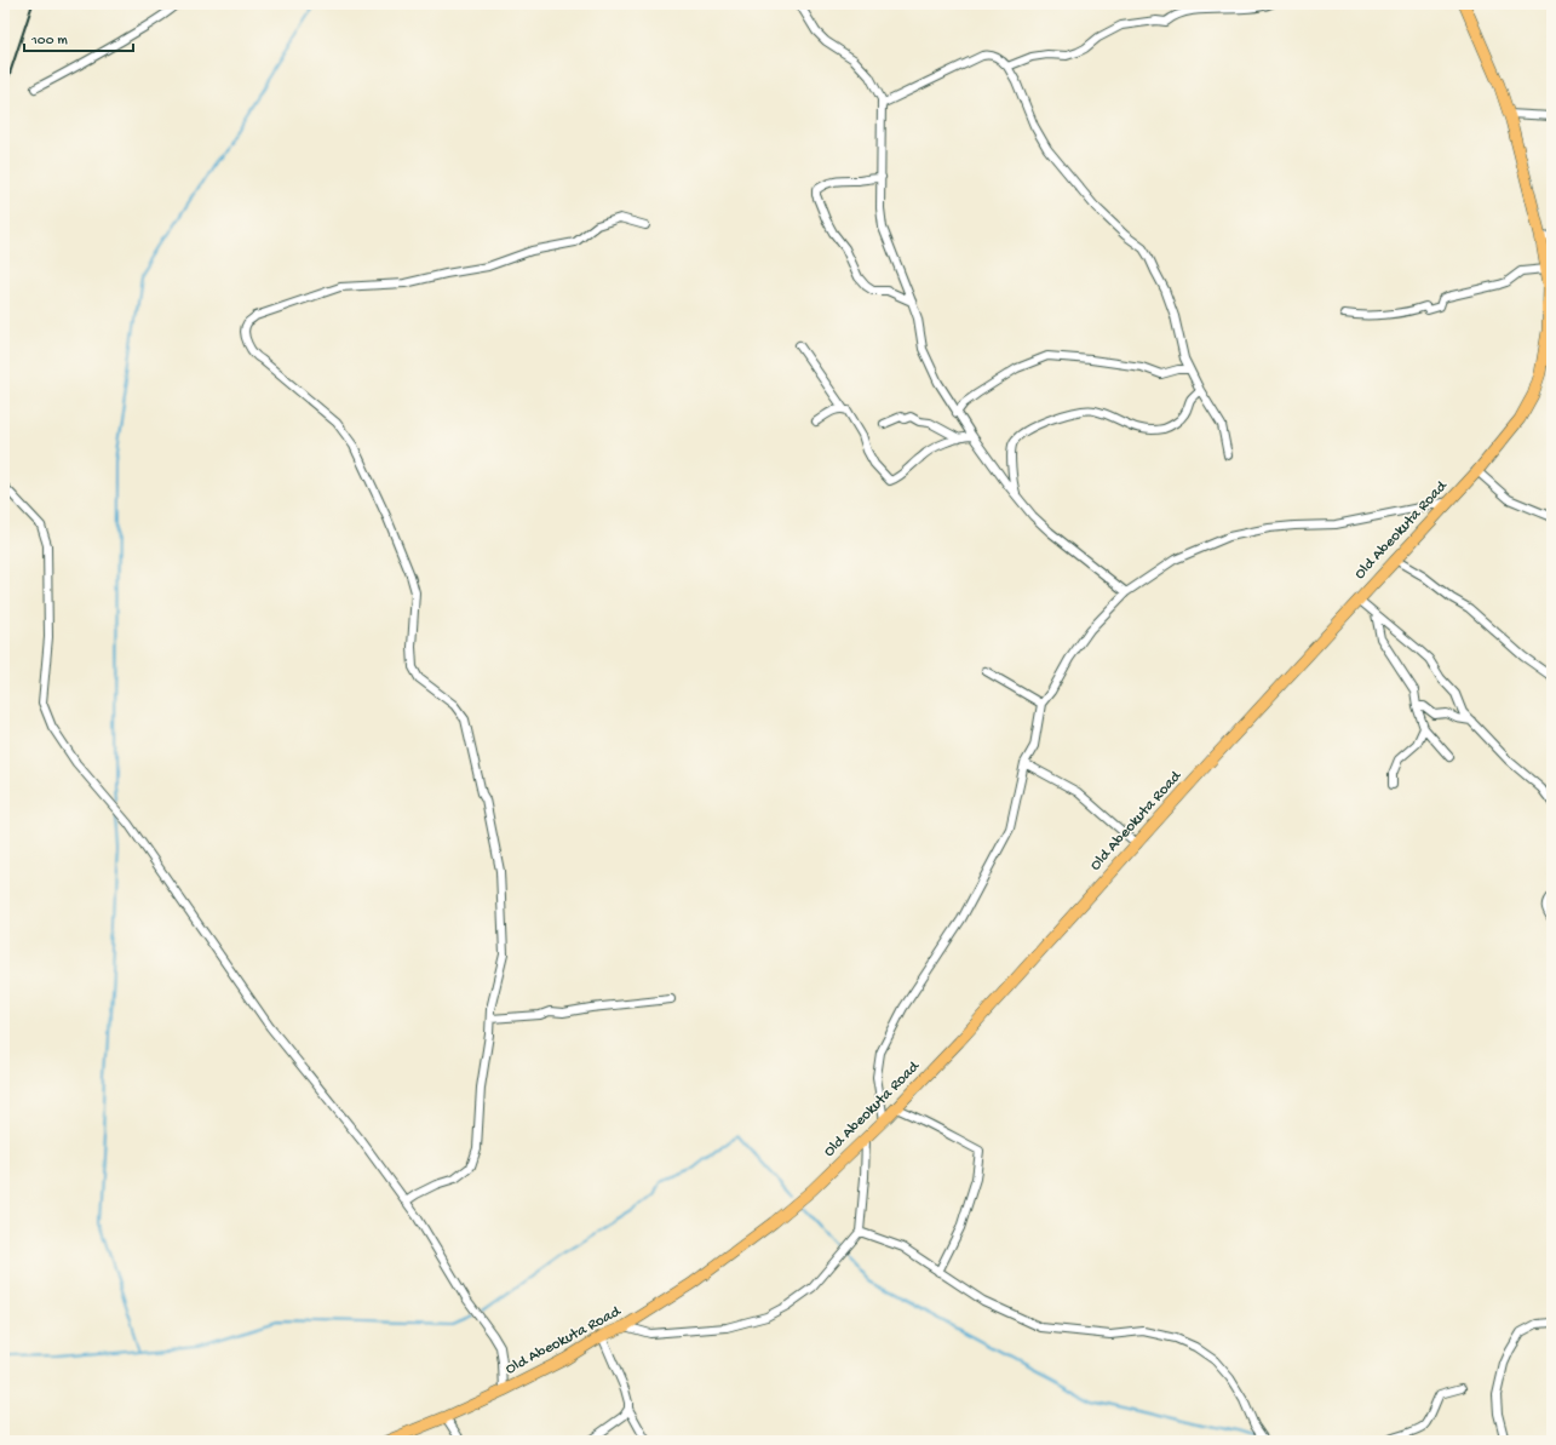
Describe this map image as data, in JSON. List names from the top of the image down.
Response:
{
  "streets": {
    "highway": ["Old Abeokuta Road"]
  },
  "scale_bar": "100 m"
}
